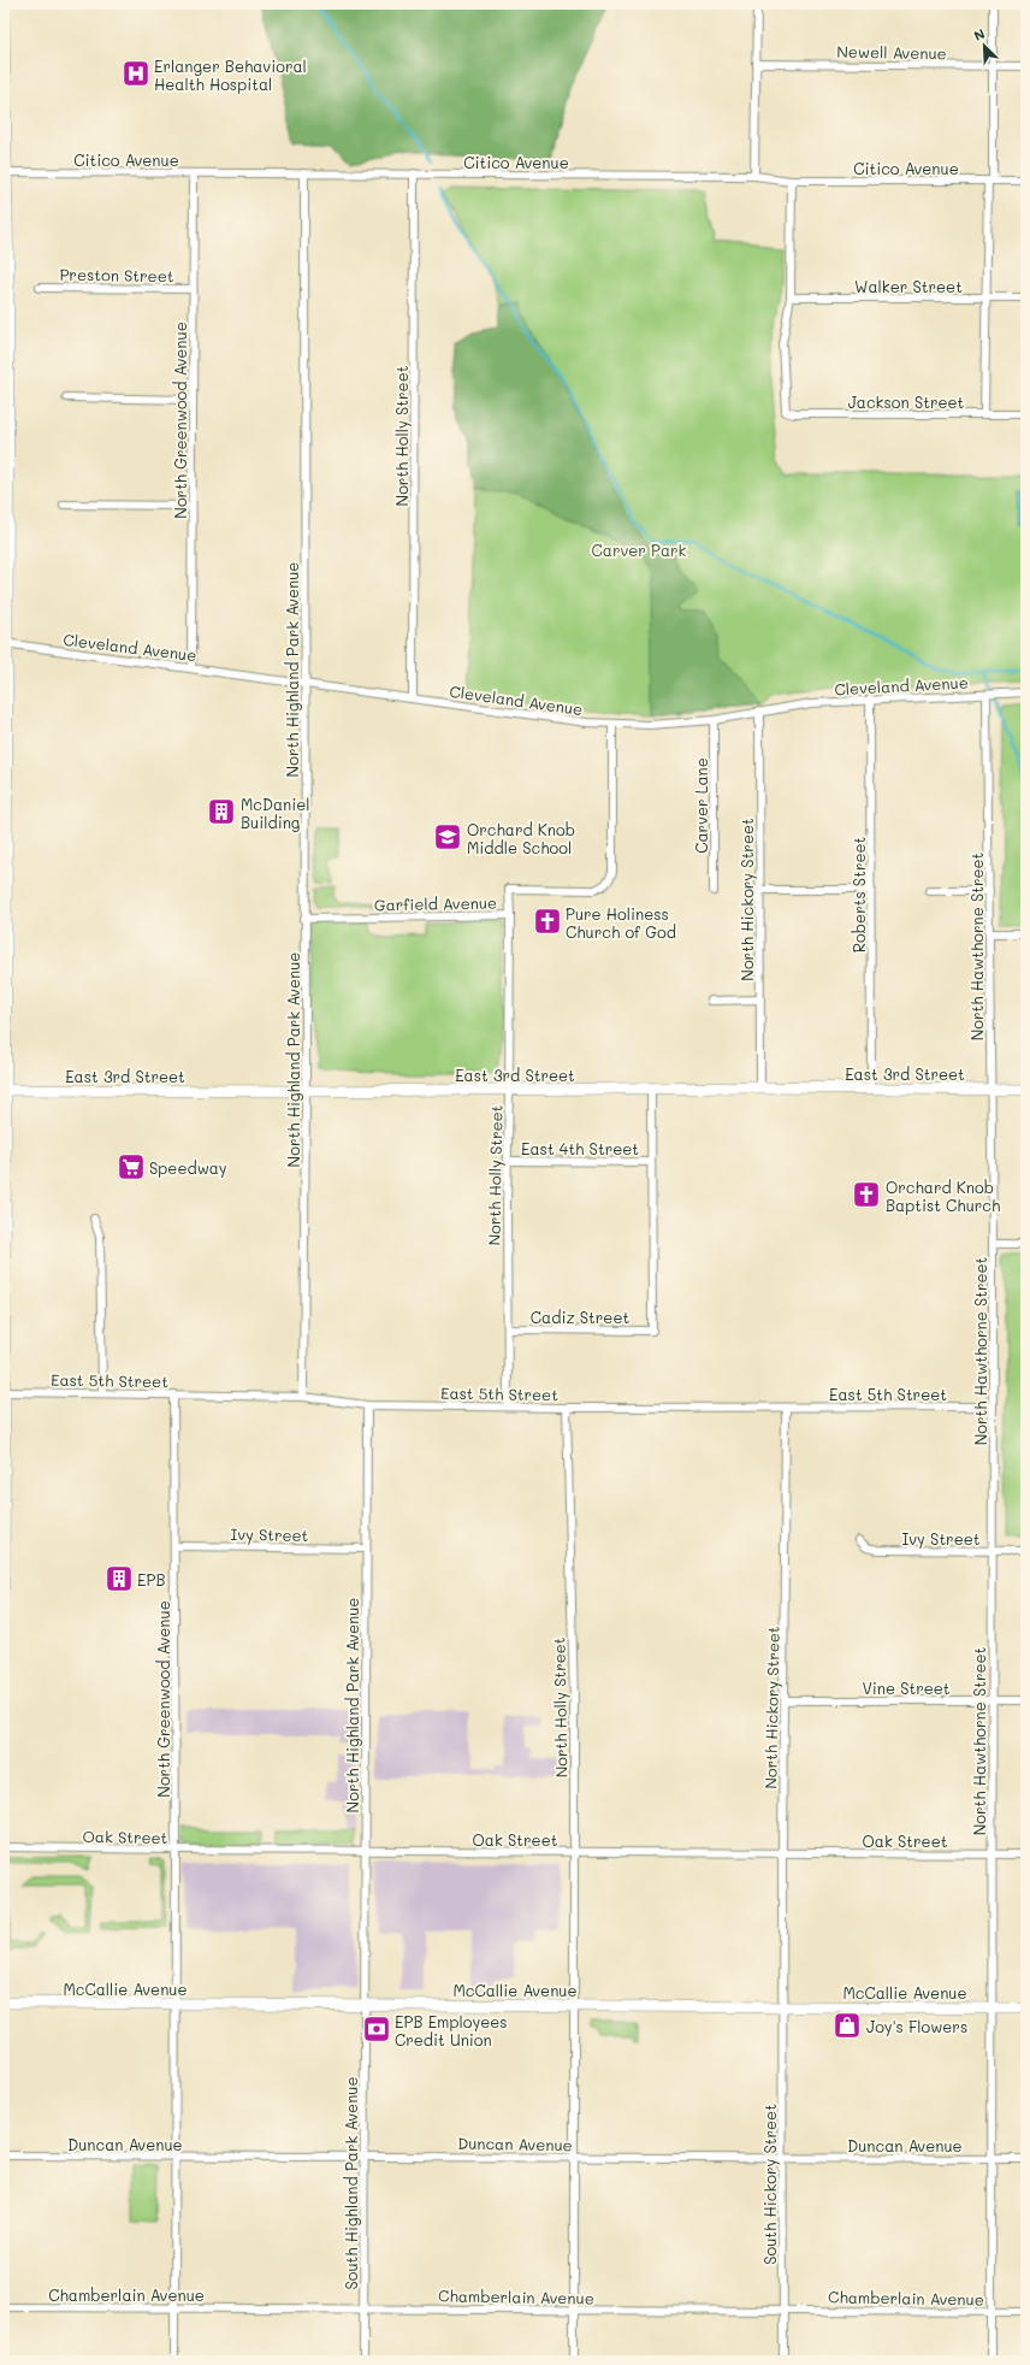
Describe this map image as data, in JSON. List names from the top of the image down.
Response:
{
  "streets": {
    "main road": ["East 3rd Street", "McCallie Avenue"],
    "street": [
      "Newell Avenue",
      "Citico Avenue",
      "Preston Street",
      "Walker Street",
      "Jackson Street",
      "North Greenwood Avenue",
      "North Holly Street",
      "Cleveland Avenue",
      "North Highland Park Avenue",
      "Carver Lane",
      "Roberts Street",
      "North Hickory Street",
      "Garfield Avenue",
      "North Hawthorne Street",
      "East 4th Street",
      "Cadiz Street",
      "East 5th Street",
      "Ivy Street",
      "Vine Street",
      "Oak Street",
      "Duncan Avenue",
      "South Highland Park Avenue",
      "South Hickory Street",
      "Chamberlain Avenue"
    ]
  },
  "crossings": [
    ["Citico Avenue", "North Greenwood Avenue"],
    ["Citico Avenue", "North Holly Street"],
    ["Citico Avenue", "North Highland Park Avenue"],
    ["Preston Street", "North Greenwood Avenue"],
    ["Walker Street", "Jackson Street"],
    ["North Greenwood Avenue", "Cleveland Avenue"],
    ["North Greenwood Avenue", "East 5th Street"],
    ["North Greenwood Avenue", "Ivy Street"],
    ["North Greenwood Avenue", "Oak Street"],
    ["North Greenwood Avenue", "McCallie Avenue"],
    ["North Greenwood Avenue", "Duncan Avenue"],
    ["North Greenwood Avenue", "Chamberlain Avenue"],
    ["North Holly Street", "Cleveland Avenue"],
    ["North Holly Street", "Garfield Avenue"],
    ["North Holly Street", "East 3rd Street"],
    ["North Holly Street", "East 4th Street"],
    ["North Holly Street", "Cadiz Street"],
    ["North Holly Street", "East 5th Street"],
    ["North Holly Street", "Oak Street"],
    ["North Holly Street", "McCallie Avenue"],
    ["North Holly Street", "Duncan Avenue"],
    ["North Holly Street", "Chamberlain Avenue"],
    ["Cleveland Avenue", "North Highland Park Avenue"],
    ["Cleveland Avenue", "Carver Lane"],
    ["Cleveland Avenue", "Roberts Street"],
    ["Cleveland Avenue", "North Hickory Street"],
    ["Cleveland Avenue", "Garfield Avenue"],
    ["Cleveland Avenue", "North Hawthorne Street"],
    ["North Highland Park Avenue", "Garfield Avenue"],
    ["North Highland Park Avenue", "East 3rd Street"],
    ["North Highland Park Avenue", "East 5th Street"],
    ["North Highland Park Avenue", "Ivy Street"],
    ["North Highland Park Avenue", "Oak Street"],
    ["North Highland Park Avenue", "McCallie Avenue"],
    ["North Highland Park Avenue", "South Highland Park Avenue"],
    ["Roberts Street", "East 3rd Street"],
    ["North Hickory Street", "East 3rd Street"],
    ["North Hickory Street", "East 5th Street"],
    ["North Hickory Street", "Vine Street"],
    ["North Hickory Street", "Oak Street"],
    ["North Hickory Street", "McCallie Avenue"],
    ["North Hickory Street", "South Hickory Street"],
    ["North Hawthorne Street", "East 3rd Street"],
    ["North Hawthorne Street", "East 5th Street"],
    ["North Hawthorne Street", "Ivy Street"],
    ["North Hawthorne Street", "Vine Street"],
    ["North Hawthorne Street", "Oak Street"],
    ["North Hawthorne Street", "McCallie Avenue"],
    ["North Hawthorne Street", "Duncan Avenue"],
    ["North Hawthorne Street", "Chamberlain Avenue"],
    ["East 4th Street", "Cadiz Street"],
    ["McCallie Avenue", "South Highland Park Avenue"],
    ["McCallie Avenue", "South Hickory Street"],
    ["Duncan Avenue", "South Highland Park Avenue"],
    ["Duncan Avenue", "South Hickory Street"],
    ["South Highland Park Avenue", "Chamberlain Avenue"],
    ["South Hickory Street", "Chamberlain Avenue"]
  ],
  "parks": ["Carver Park"],
  "places": {
    "hospital": ["Erlanger Behavioral Health Hospital"],
    "building": ["McDaniel Building", "EPB"],
    "school or university": ["Orchard Knob Middle School"],
    "church": ["Pure Holiness Church of God", "Orchard Knob Baptist Church"],
    "supermarket": ["Speedway"],
    "shop": ["Joy's Flowers"],
    "bank": ["EPB Employees Credit Union"]
  },
  "north": "top left"
}
